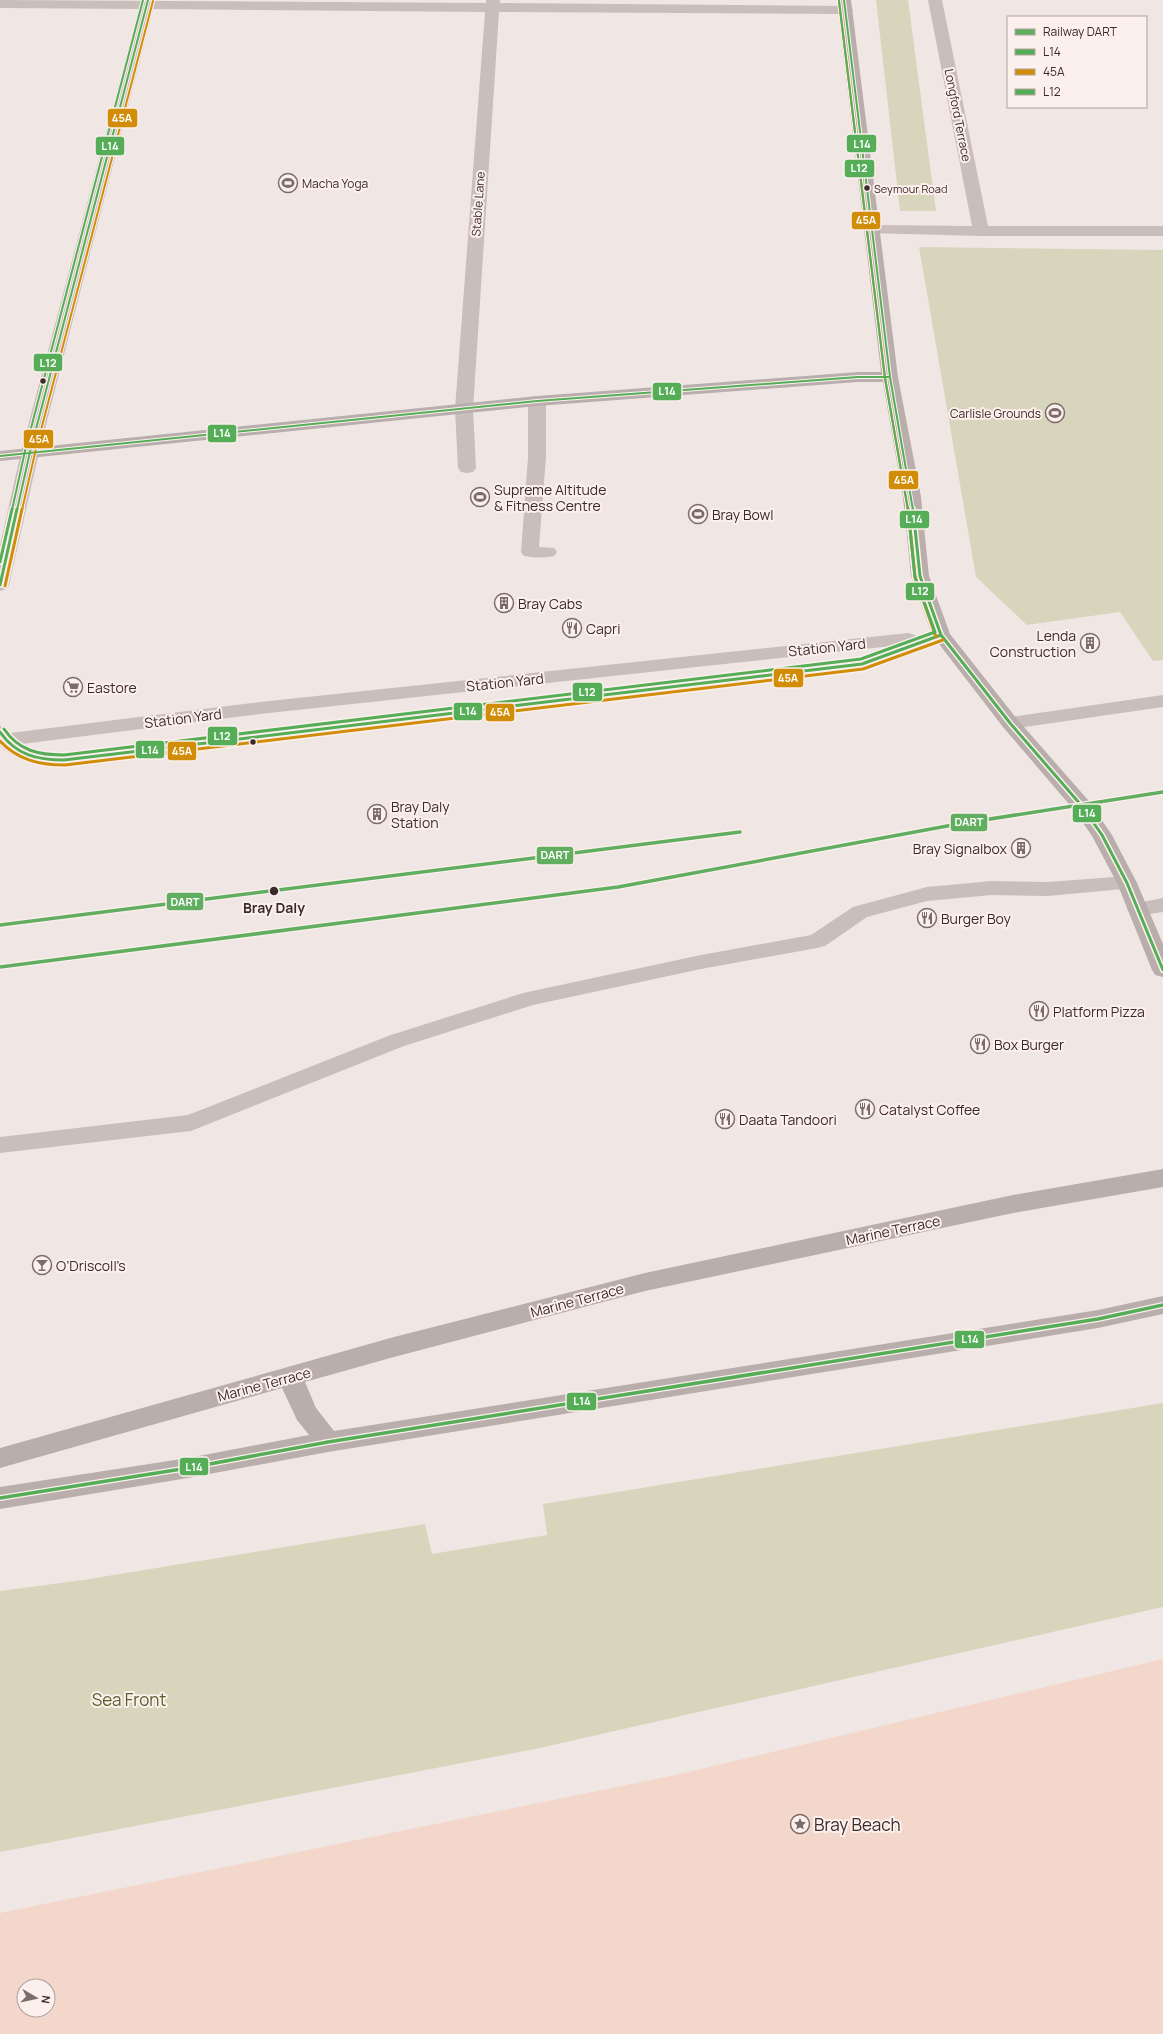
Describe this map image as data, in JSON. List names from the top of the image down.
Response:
{
  "streets": {
    "street": [
      "Longford Terrace",
      "Stable Lane",
      "Station Yard",
      "Marine Terrace"
    ]
  },
  "parks": ["Sea Front"],
  "places": {
    "sports": [
      "Macha Yoga",
      "Carlisle Grounds",
      "Supreme Altitude & Fitness Centre",
      "Bray Bowl"
    ],
    "other": ["Seymour Road", "Bray Daly"],
    "building": [
      "Bray Cabs",
      "Lenda Construction",
      "Bray Daly Station",
      "Bray Signalbox"
    ],
    "restaurant": [
      "Capri",
      "Burger Boy",
      "Platform Pizza",
      "Box Burger",
      "Catalyst Coffee",
      "Daata Tandoori"
    ],
    "supermarket": ["Eastore"],
    "bar": ["O’Driscoll’s"],
    "place": ["Bray Beach"]
  },
  "lines": [
    "transit line L14",
    "transit line L12",
    "transit line 45A",
    "rail line DART"
  ],
  "legend": [
    "Railway DART",
    "L14",
    "45A",
    "L12"
  ],
  "north": "right"
}
